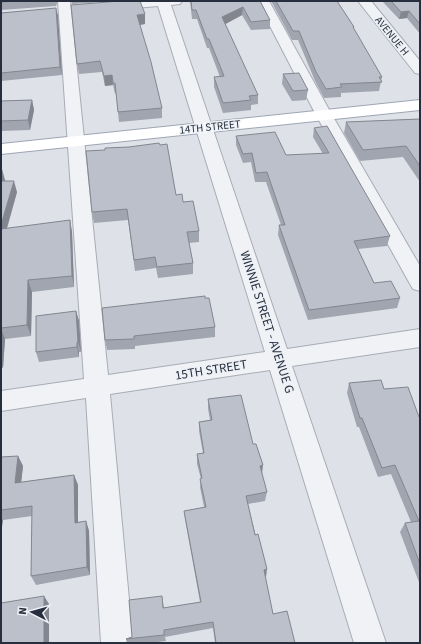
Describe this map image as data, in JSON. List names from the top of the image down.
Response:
{
  "streets": {
    "main road": ["14TH STREET"],
    "street": ["AVENUE H", "WINNIE STREET - AVENUE G", "15TH STREET"]
  },
  "crossings": [
    ["14TH STREET", "WINNIE STREET - AVENUE G"],
    ["WINNIE STREET - AVENUE G", "15TH STREET"]
  ],
  "north": "left"
}
